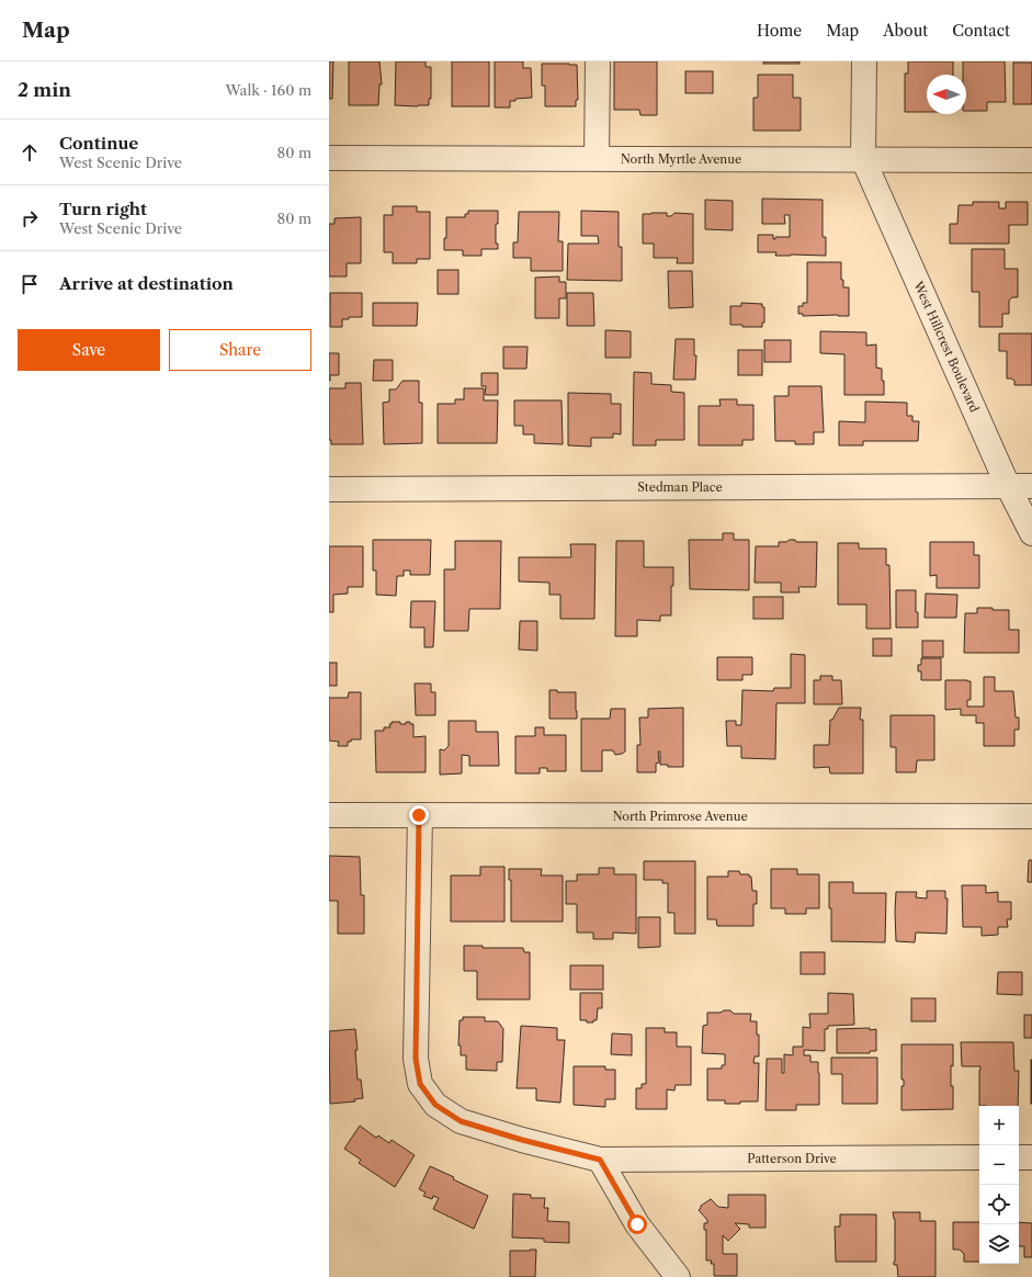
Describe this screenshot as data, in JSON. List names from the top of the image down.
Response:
{
  "streets": {
    "street": [
      "North Myrtle Avenue",
      "West Hillcrest Boulevard",
      "Stedman Place",
      "North Primrose Avenue",
      "Patterson Drive"
    ]
  },
  "crossings": [
    ["North Myrtle Avenue", "West Hillcrest Boulevard"],
    ["West Hillcrest Boulevard", "Stedman Place"],
    ["North Primrose Avenue", "Patterson Drive"]
  ],
  "north": "left",
  "page": {
    "header": "Map",
    "nav": [
      "Home",
      "Map",
      "About",
      "Contact"
    ],
    "heading": ["2 min", "Walk · 160 m"],
    "list": [
      ["Continue", "West Scenic Drive", "80 m"],
      ["Turn right", "West Scenic Drive", "80 m"],
      "Arrive at destination"
    ],
    "buttons": ["Save", "Share"],
    "map_buttons": ["+", "−"]
  }
}
